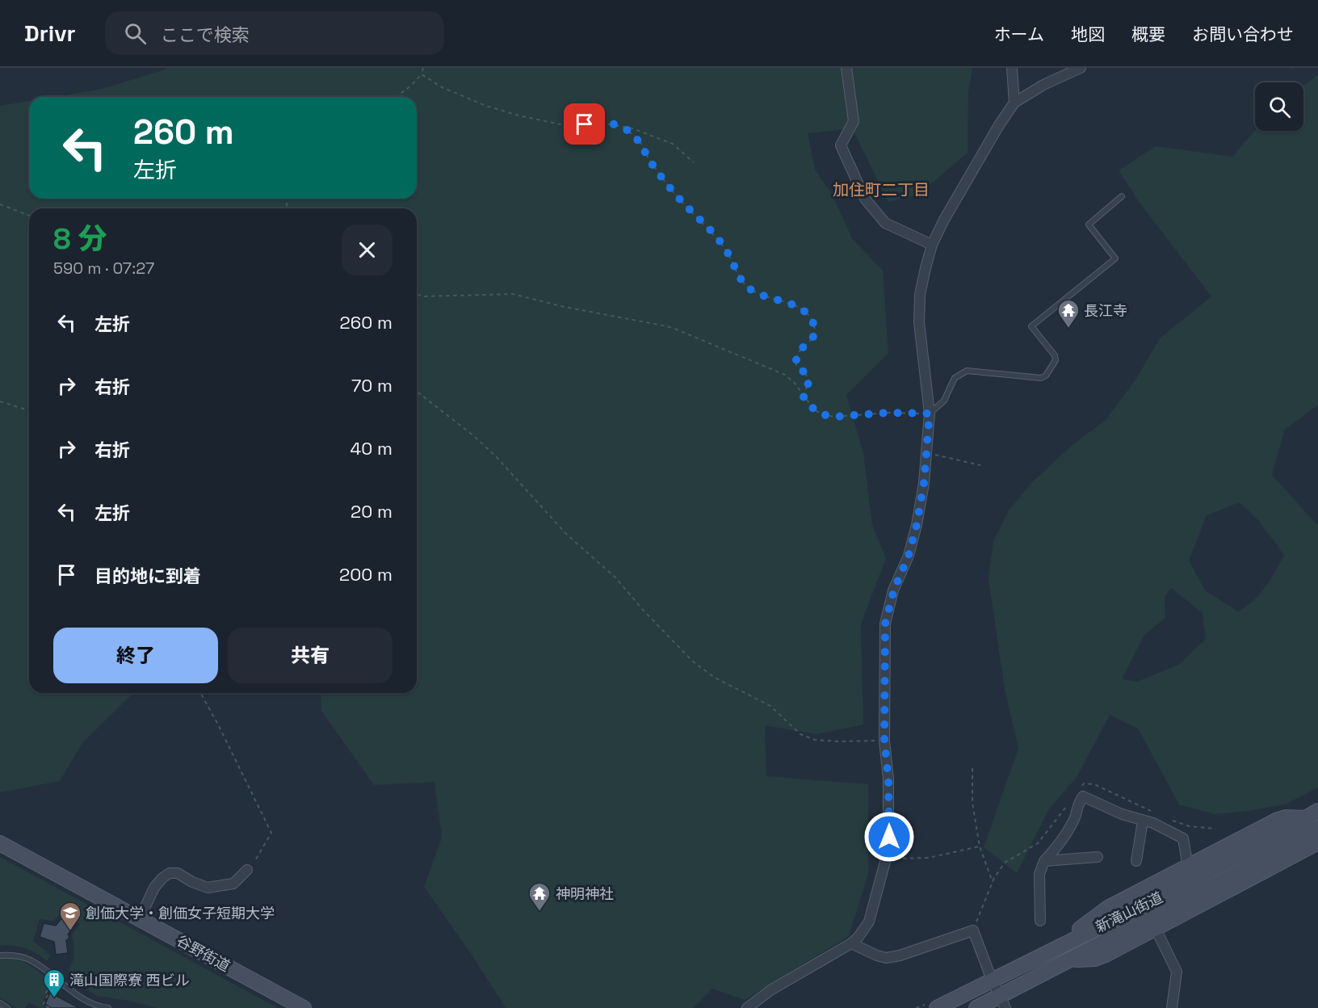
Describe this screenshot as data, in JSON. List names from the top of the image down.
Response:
{
  "streets": {
    "main road": ["新滝山街道", "谷野街道"]
  },
  "districts": ["加住町二丁目"],
  "places": {
    "temple": ["長江寺", "神明神社"],
    "school or university": ["創価大学・創価女子短期大学"],
    "building": ["滝山国際寮 西ビル"]
  },
  "page": {
    "header": "Drivr",
    "search": "ここで検索",
    "nav": [
      "ホーム",
      "地図",
      "概要",
      "お問い合わせ"
    ],
    "turn": ["260 m", "左折"],
    "heading": ["8 分", "590 m · 07:27"],
    "list": [
      {
        "name": "左折",
        "value": "260 m"
      },
      {
        "name": "右折",
        "value": "70 m"
      },
      {
        "name": "右折",
        "value": "40 m"
      },
      {
        "name": "左折",
        "value": "20 m"
      },
      {
        "name": "目的地に到着",
        "value": "200 m"
      }
    ],
    "buttons": ["終了", "共有"]
  }
}
